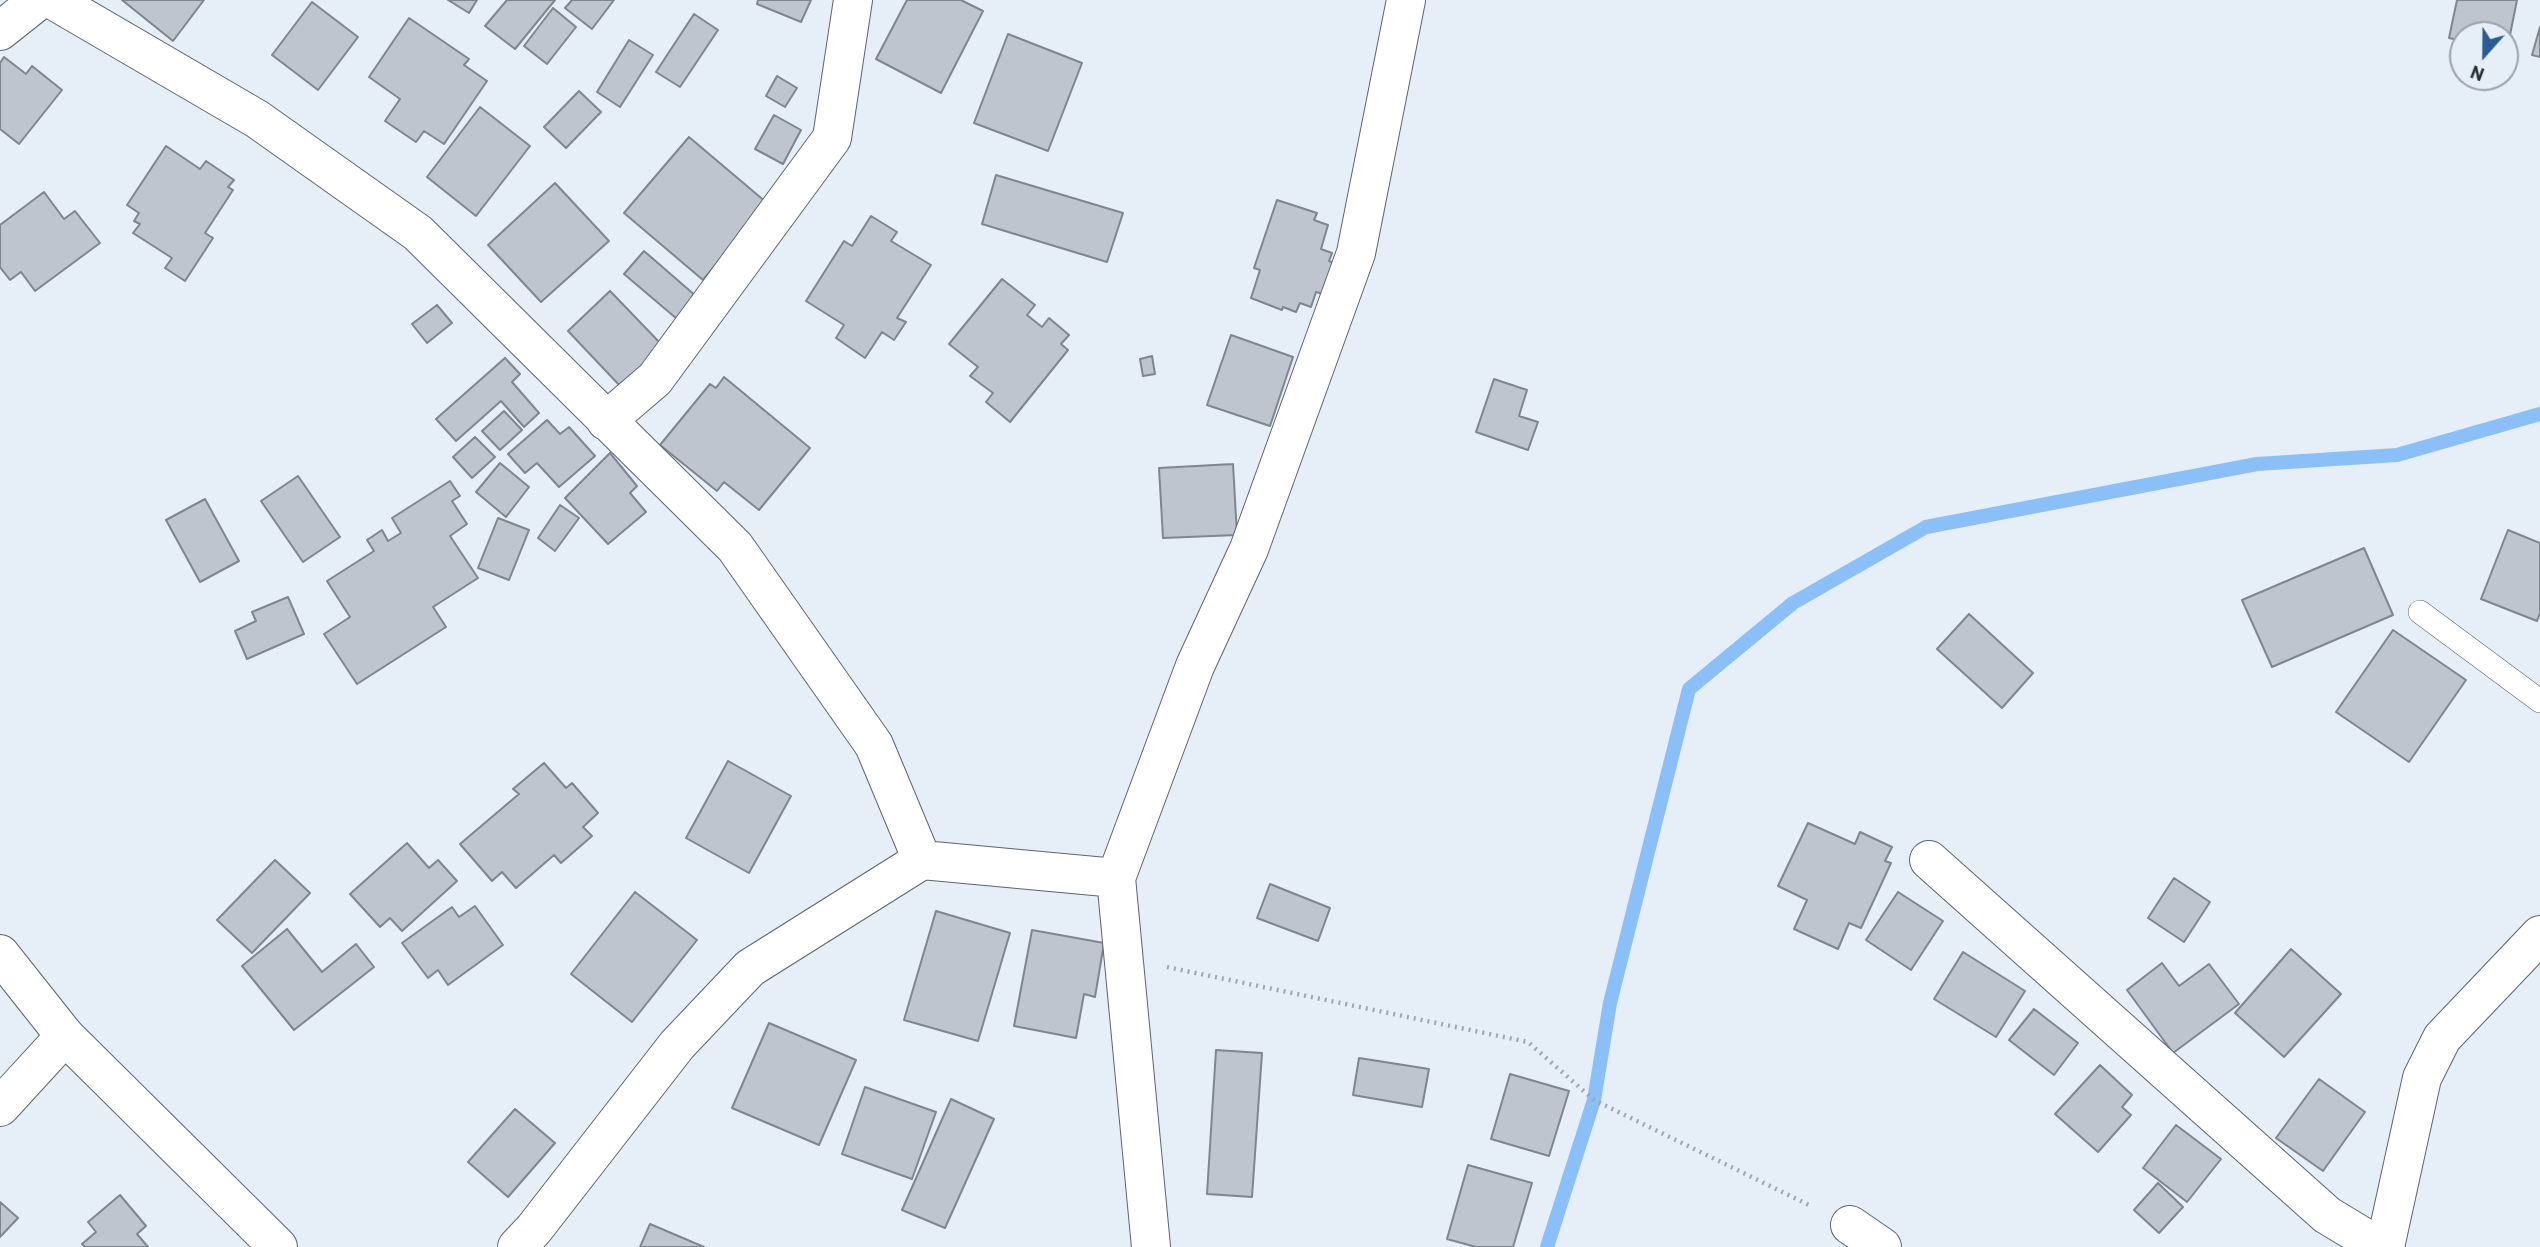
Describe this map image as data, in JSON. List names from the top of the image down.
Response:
{
  "north": "bottom"
}
